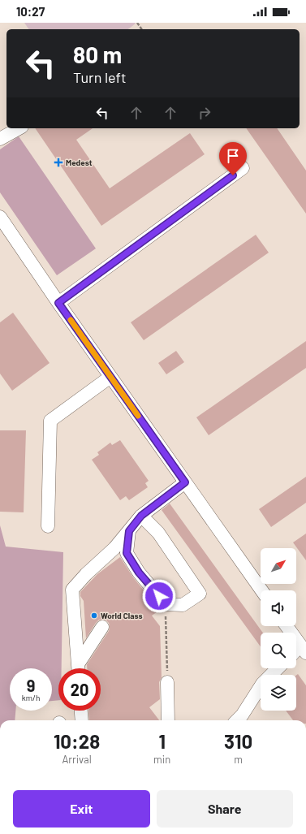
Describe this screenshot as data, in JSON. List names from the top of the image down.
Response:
{
  "places": {
    "health": ["Medest"],
    "other": ["World Class"]
  },
  "north": "top right",
  "page": {
    "status": "10:27",
    "turn": ["80 m", "Turn left"],
    "speed": "9 km/h",
    "limit": "20",
    "eta": [
      "10:28",
      "Arrival",
      "1",
      "min",
      "310",
      "m"
    ],
    "buttons": ["Exit", "Share"]
  }
}
